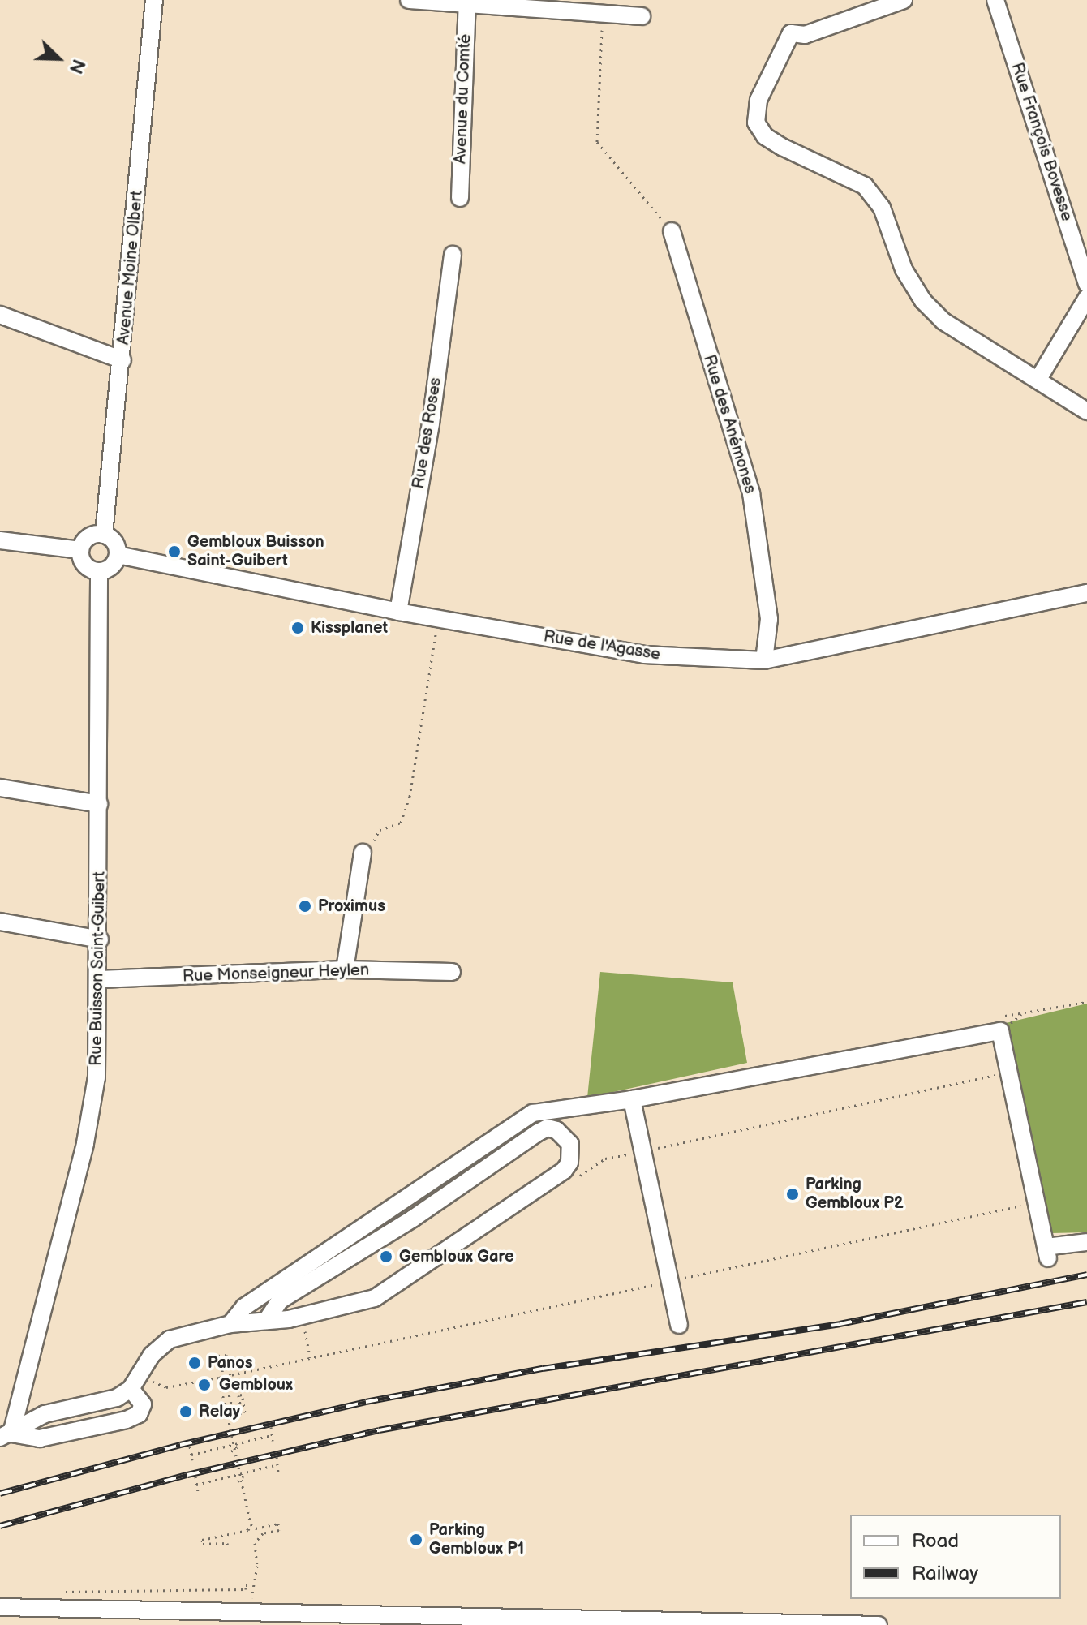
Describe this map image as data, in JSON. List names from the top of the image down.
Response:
{
  "streets": {
    "street": [
      "Avenue du Comté",
      "Rue François Bovesse",
      "Avenue Moine Olbert",
      "Rue des Anémones",
      "Rue des Roses",
      "Rue de l'Agasse",
      "Rue Buisson Saint-Guibert",
      "Rue Monseigneur Heylen"
    ]
  },
  "crossings": [
    ["Avenue Moine Olbert", "Rue de l'Agasse"],
    ["Avenue Moine Olbert", "Rue Buisson Saint-Guibert"],
    ["Rue des Anémones", "Rue de l'Agasse"],
    ["Rue des Roses", "Rue de l'Agasse"],
    ["Rue de l'Agasse", "Rue Buisson Saint-Guibert"],
    ["Rue Buisson Saint-Guibert", "Rue Monseigneur Heylen"]
  ],
  "places": [
    "Gembloux Buisson Saint-Guibert",
    "Kissplanet",
    "Proximus",
    "Parking Gembloux P2",
    "Gembloux Gare",
    "Panos",
    "Gembloux",
    "Relay",
    "Parking Gembloux P1"
  ],
  "legend": ["Road", "Railway"],
  "north": "bottom right"
}
